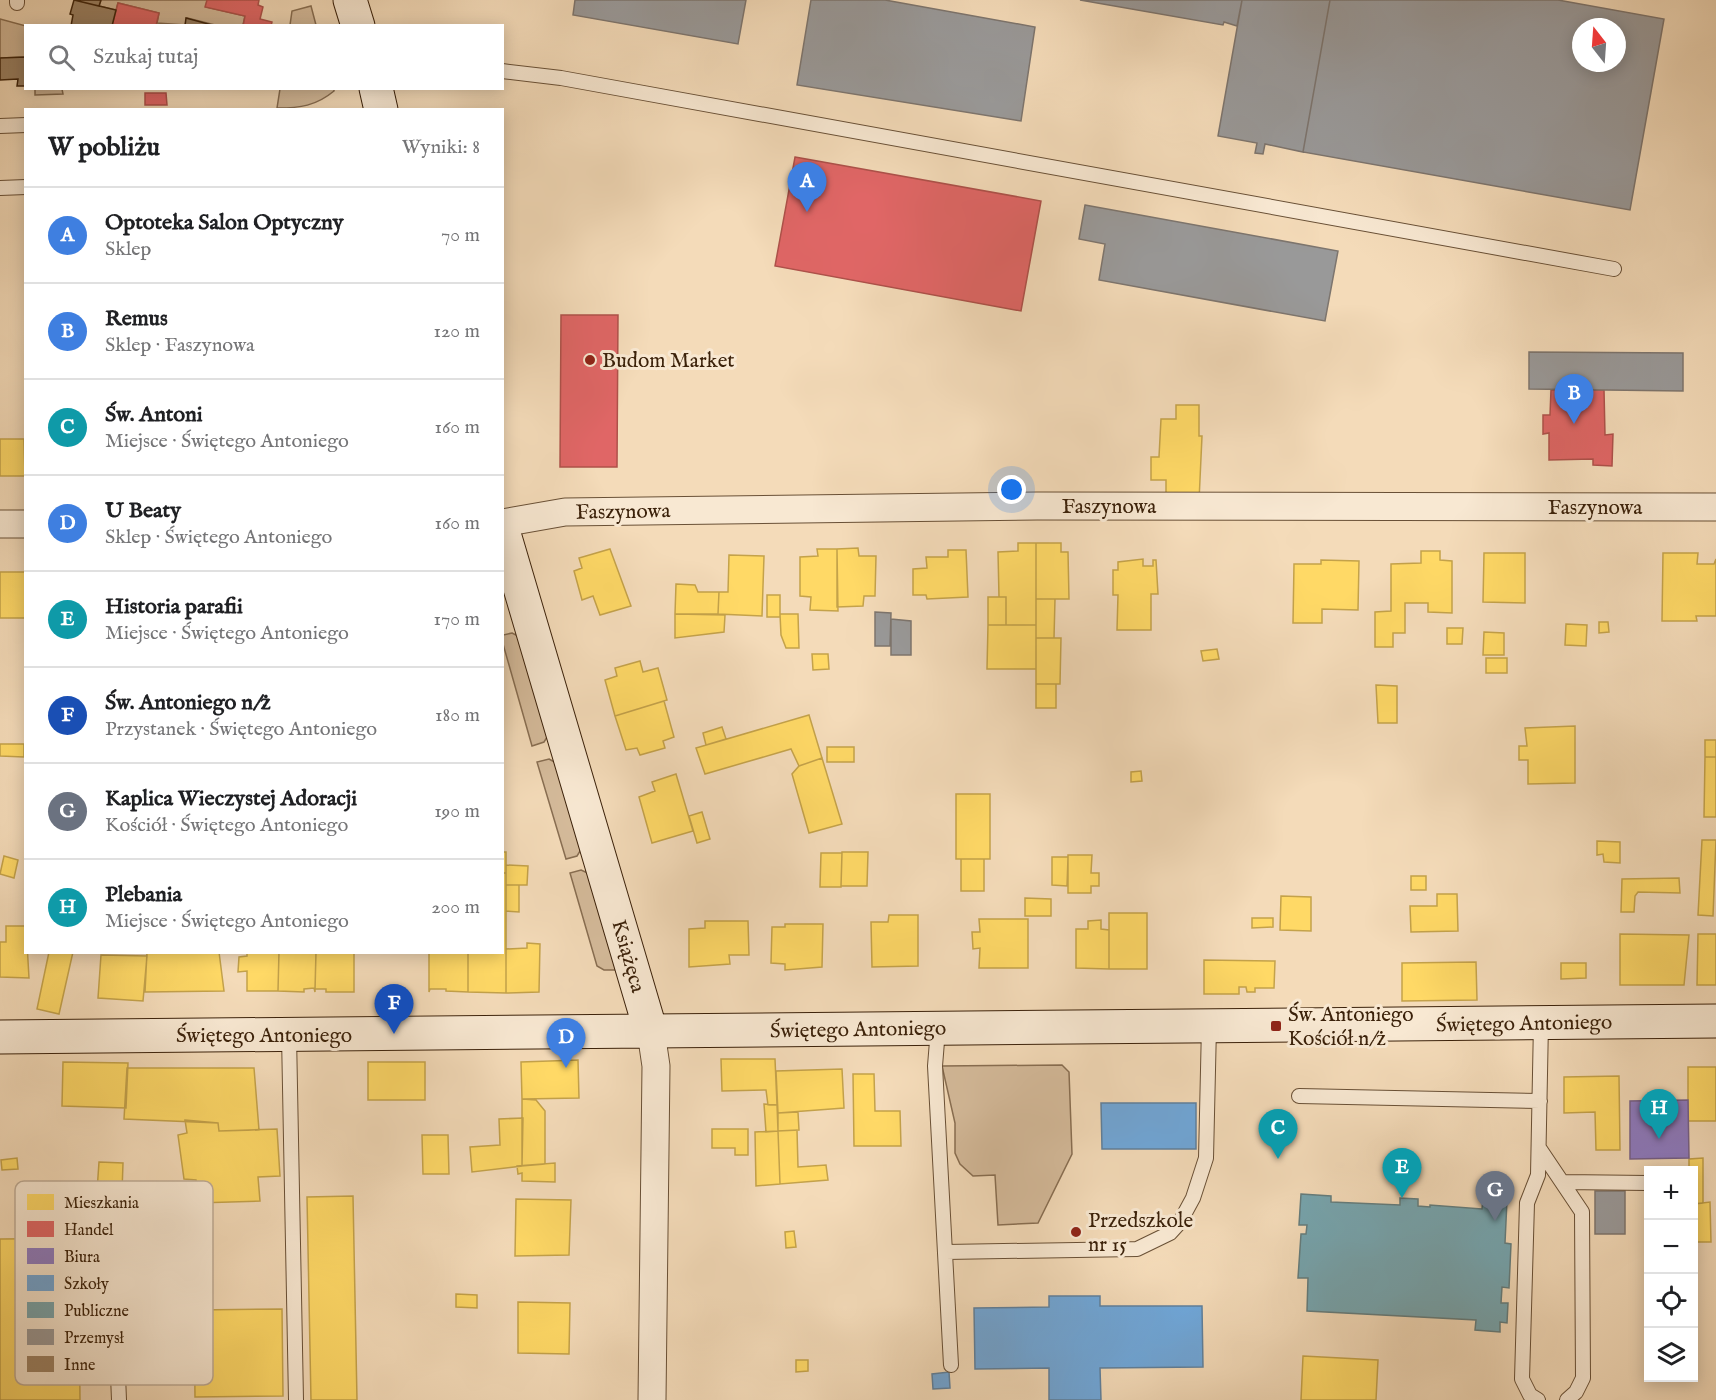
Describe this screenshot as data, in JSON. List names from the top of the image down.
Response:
{
  "streets": {
    "street": ["Faszynowa", "Książęca", "Świętego Antoniego"]
  },
  "crossings": [
    ["Książęca", "Świętego Antoniego"]
  ],
  "places": {
    "other": ["Budom Market", "Przedszkole nr 15"],
    "transit": ["Św. Antoniego Kościół n/ż"]
  },
  "legend": [
    "Mieszkania",
    "Handel",
    "Biura",
    "Szkoły",
    "Publiczne",
    "Przemysł",
    "Inne"
  ],
  "north": "top",
  "page": {
    "search": "Szukaj tutaj",
    "heading": ["W pobliżu", "Wyniki: 8"],
    "pins": [
      "A",
      "B",
      "F",
      "D",
      "H",
      "C",
      "E",
      "G"
    ],
    "list": [
      {
        "mark": "A",
        "name": "Optoteka Salon Optyczny",
        "note": "Sklep",
        "value": "70 m"
      },
      {
        "mark": "B",
        "name": "Remus",
        "note": "Sklep · Faszynowa",
        "value": "120 m"
      },
      {
        "mark": "C",
        "name": "Św. Antoni",
        "note": "Miejsce · Świętego Antoniego",
        "value": "160 m"
      },
      {
        "mark": "D",
        "name": "U Beaty",
        "note": "Sklep · Świętego Antoniego",
        "value": "160 m"
      },
      {
        "mark": "E",
        "name": "Historia parafii",
        "note": "Miejsce · Świętego Antoniego",
        "value": "170 m"
      },
      {
        "mark": "F",
        "name": "Św. Antoniego n/ż",
        "note": "Przystanek · Świętego Antoniego",
        "value": "180 m"
      },
      {
        "mark": "G",
        "name": "Kaplica Wieczystej Adoracji",
        "note": "Kościół · Świętego Antoniego",
        "value": "190 m"
      },
      {
        "mark": "H",
        "name": "Plebania",
        "note": "Miejsce · Świętego Antoniego",
        "value": "200 m"
      }
    ],
    "map_buttons": ["+", "−"]
  }
}
